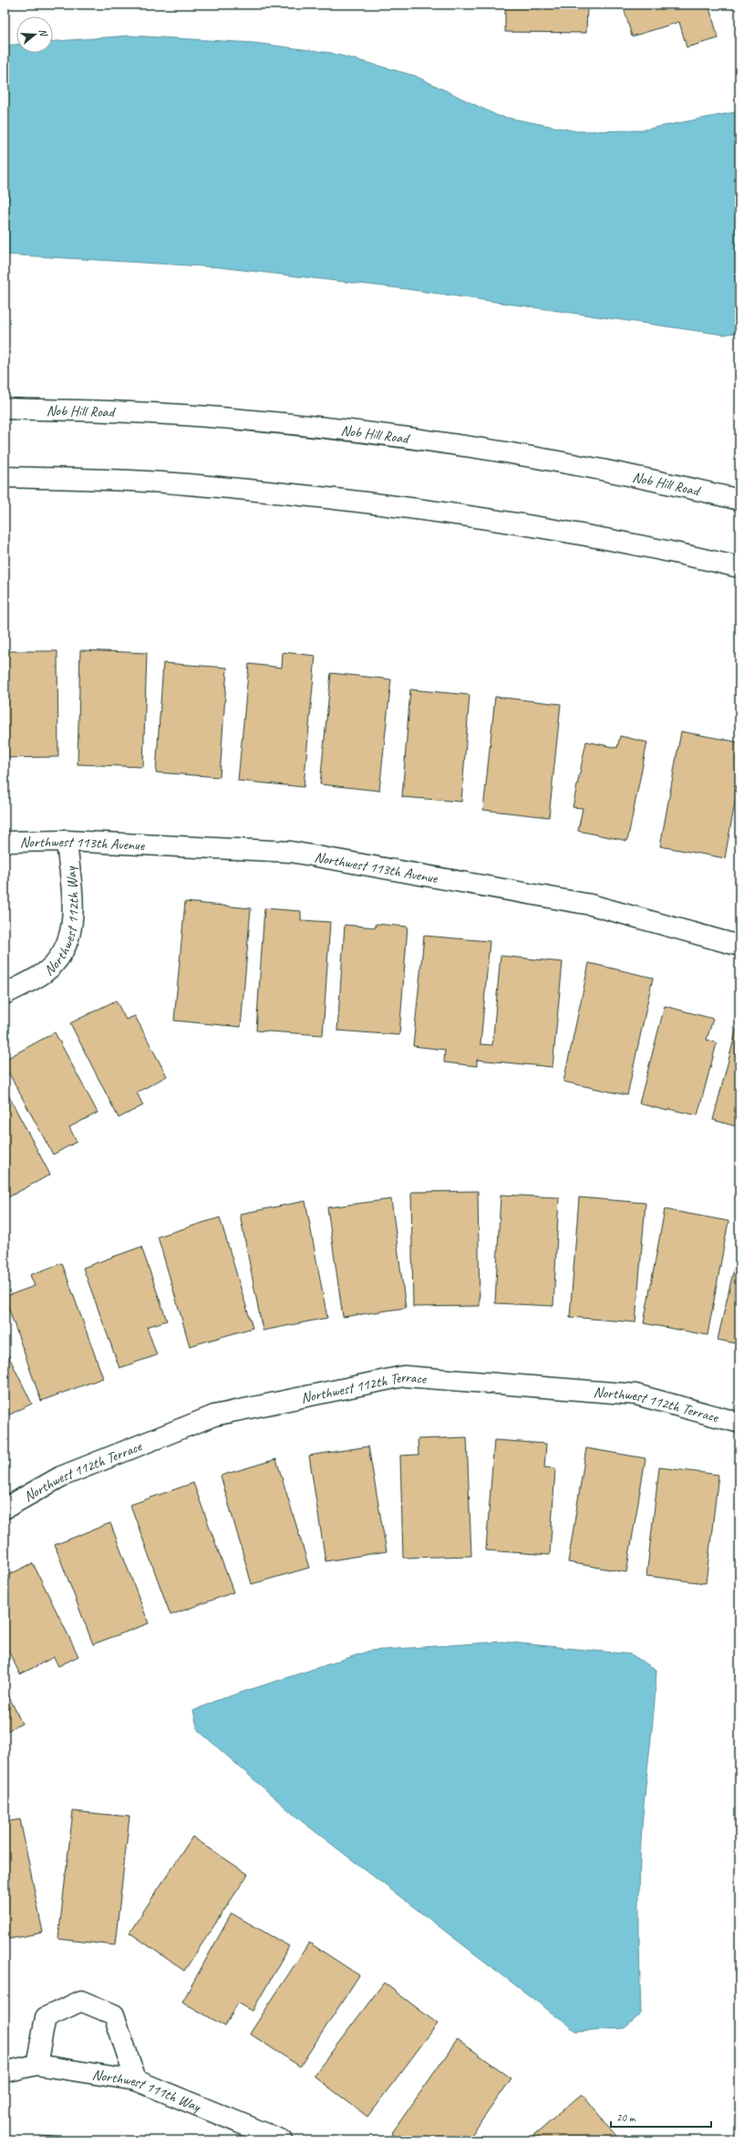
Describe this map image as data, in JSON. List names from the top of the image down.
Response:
{
  "streets": {
    "street": [
      "Nob Hill Road",
      "Northwest 113th Avenue",
      "Northwest 112th Way",
      "Northwest 112th Terrace",
      "Northwest 111th Way"
    ]
  },
  "crossings": [
    ["Northwest 113th Avenue", "Northwest 112th Way"]
  ],
  "scale_bar": "20 m",
  "north": "right"
}
